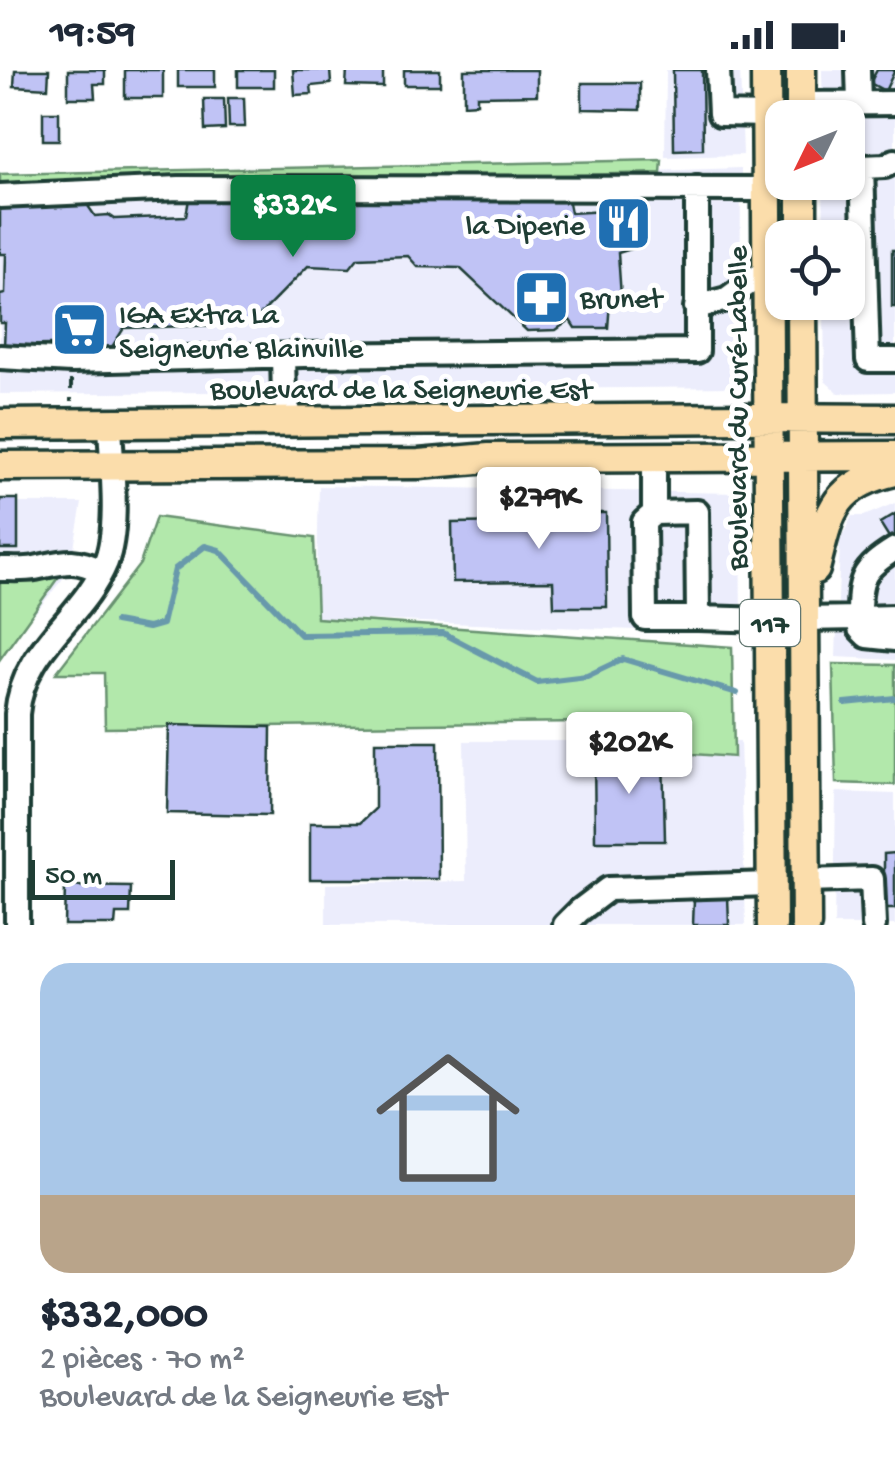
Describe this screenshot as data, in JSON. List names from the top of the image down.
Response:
{
  "streets": {
    "main road": ["Boulevard de la Seigneurie Est", "Boulevard du Curé-Labelle", "117"]
  },
  "crossings": [
    ["Boulevard de la Seigneurie Est", "Boulevard du Curé-Labelle"],
    ["Boulevard de la Seigneurie Est", "117"]
  ],
  "places": {
    "restaurant": ["la Diperie"],
    "pharmacy": ["Brunet"],
    "supermarket": ["IGA Extra La Seigneurie Blainville"]
  },
  "scale_bar": "50 m",
  "north": "bottom left",
  "page": {
    "status": "19:59",
    "price": ["$332K", "$279K", "$202K"],
    "scale": "50 m",
    "list": [
      {
        "name": "$332,000",
        "note": "2 pièces · 70 m² · Boulevard de la Seigneurie Est"
      }
    ]
  }
}
